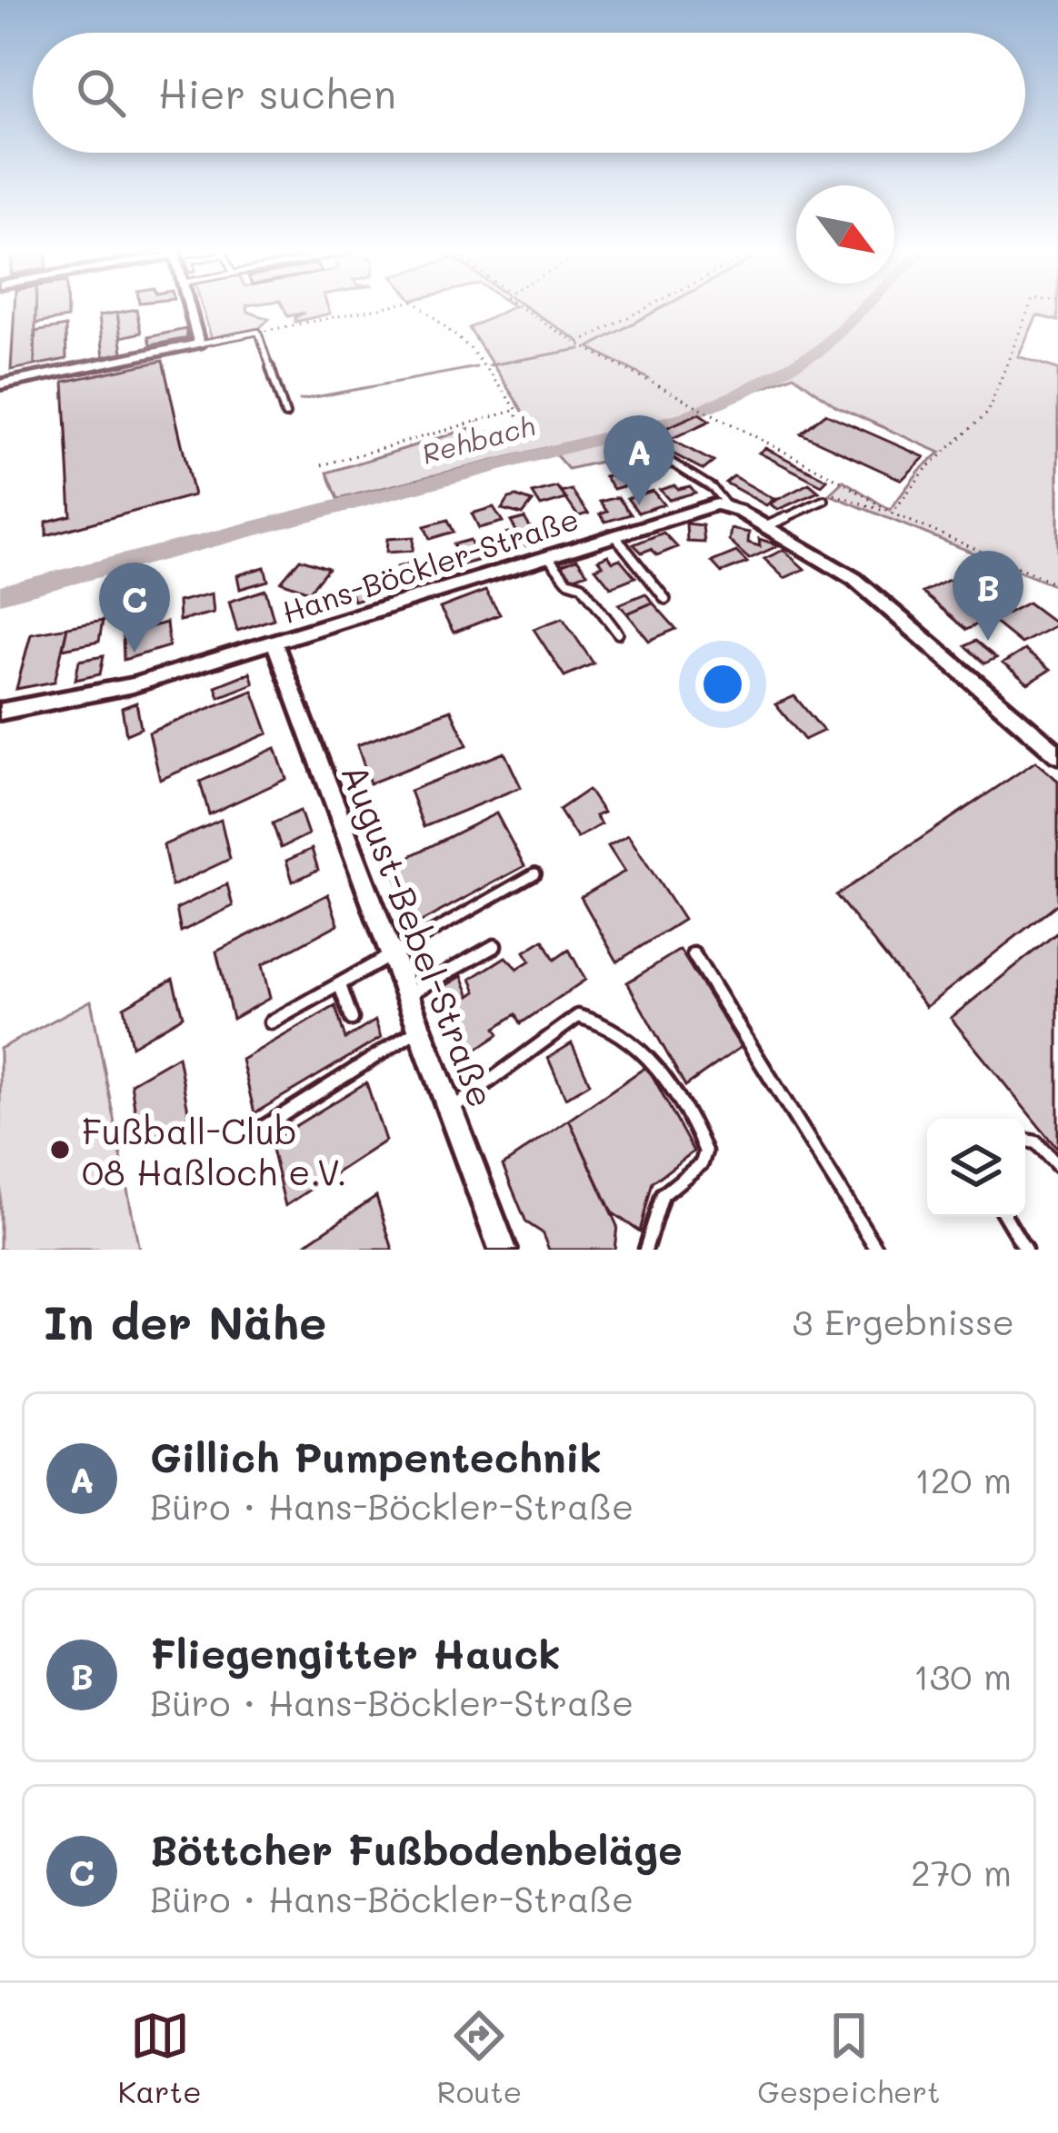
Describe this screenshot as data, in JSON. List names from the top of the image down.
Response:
{
  "streets": {
    "street": ["Hans-Böckler-Straße", "August-Bebel-Straße"]
  },
  "crossings": [
    ["Hans-Böckler-Straße", "August-Bebel-Straße"]
  ],
  "water": ["Rehbach"],
  "places": ["Fußball-Club 08 Haßloch e.V."],
  "north": "bottom right",
  "page": {
    "search": "Hier suchen",
    "pins": ["A", "B", "C"],
    "heading": ["In der Nähe", "3 Ergebnisse"],
    "list": [
      {
        "mark": "A",
        "name": "Gillich Pumpentechnik",
        "note": "Büro · Hans-Böckler-Straße",
        "value": "120 m"
      },
      {
        "mark": "B",
        "name": "Fliegengitter Hauck",
        "note": "Büro · Hans-Böckler-Straße",
        "value": "130 m"
      },
      {
        "mark": "C",
        "name": "Böttcher Fußbodenbeläge",
        "note": "Büro · Hans-Böckler-Straße",
        "value": "270 m"
      }
    ],
    "nav": ["Karte", "Route", "Gespeichert"]
  }
}
